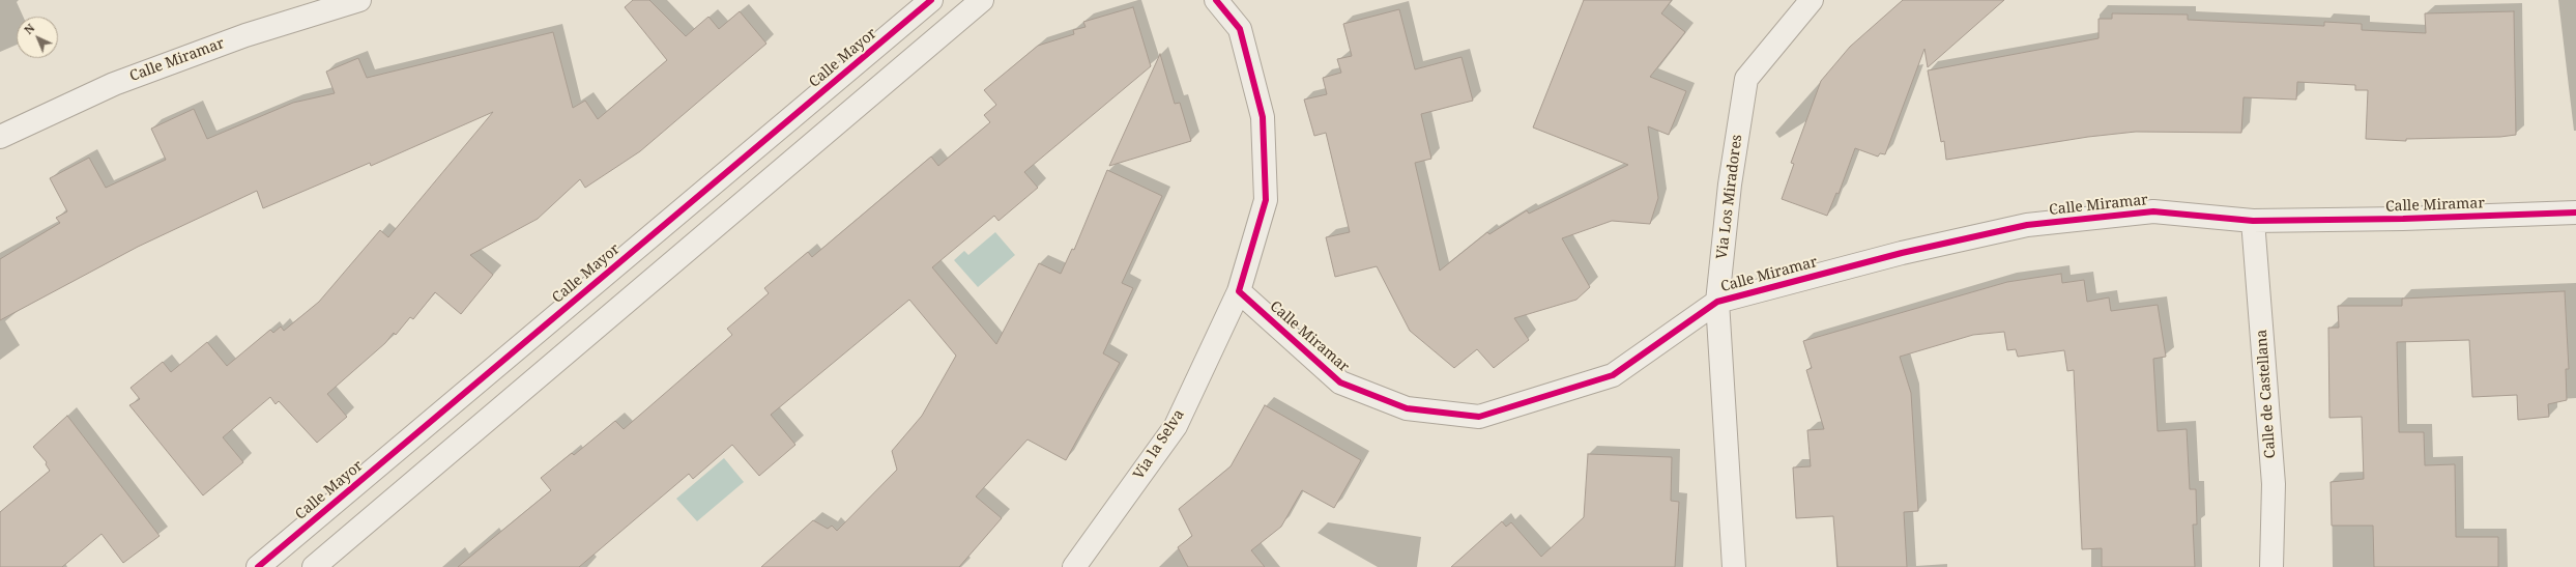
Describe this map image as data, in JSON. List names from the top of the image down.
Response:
{
  "streets": {
    "street": [
      "Calle Mayor",
      "Calle Miramar",
      "Via Los Miradores",
      "Calle de Castellana",
      "Via la Selva"
    ]
  },
  "crossings": [
    ["Calle Miramar", "Via Los Miradores"],
    ["Calle Miramar", "Calle de Castellana"],
    ["Calle Miramar", "Via la Selva"]
  ],
  "north": "top left"
}
